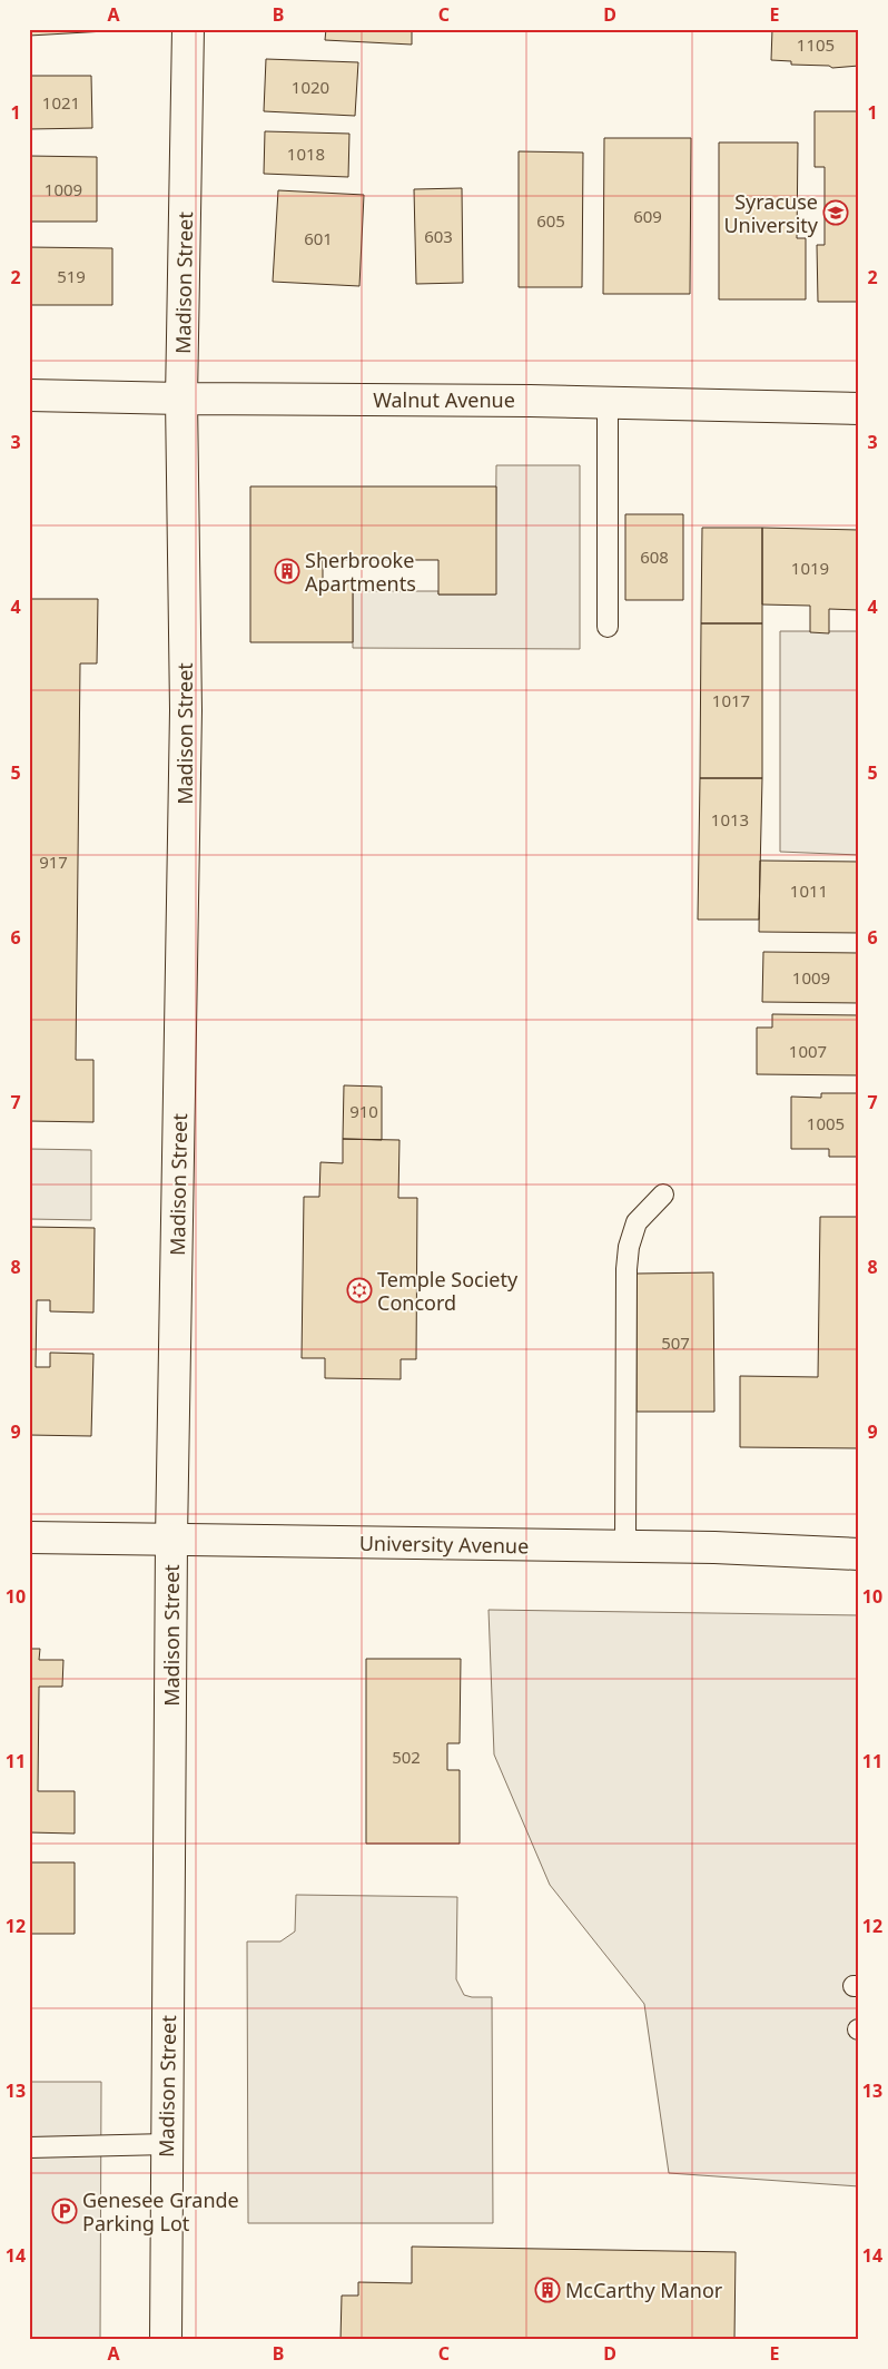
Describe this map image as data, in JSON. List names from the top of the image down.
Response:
{
  "streets": {
    "street": ["Madison Street", "Walnut Avenue", "University Avenue"]
  },
  "crossings": [
    ["Madison Street", "Walnut Avenue"],
    ["Madison Street", "University Avenue"]
  ],
  "places": {
    "school or university": ["Syracuse University"],
    "building": ["Sherbrooke Apartments", "McCarthy Manor"],
    "synagogue": ["Temple Society Concord"],
    "parking": ["Genesee Grande Parking Lot"]
  },
  "house_numbers": [
    "1105",
    "1020",
    "1021",
    "1018",
    "1009",
    "609",
    "605",
    "603",
    "601",
    "519",
    "608",
    "1019",
    "1017",
    "1013",
    "917",
    "1011",
    "1009",
    "1007",
    "910",
    "1005",
    "507",
    "502"
  ],
  "grid": {
    "columns": [
      "A",
      "B",
      "C",
      "D",
      "E"
    ],
    "rows": [
      "1",
      "2",
      "3",
      "4",
      "5",
      "6",
      "7",
      "8",
      "9",
      "10",
      "11",
      "12",
      "13",
      "14"
    ]
  }
}
